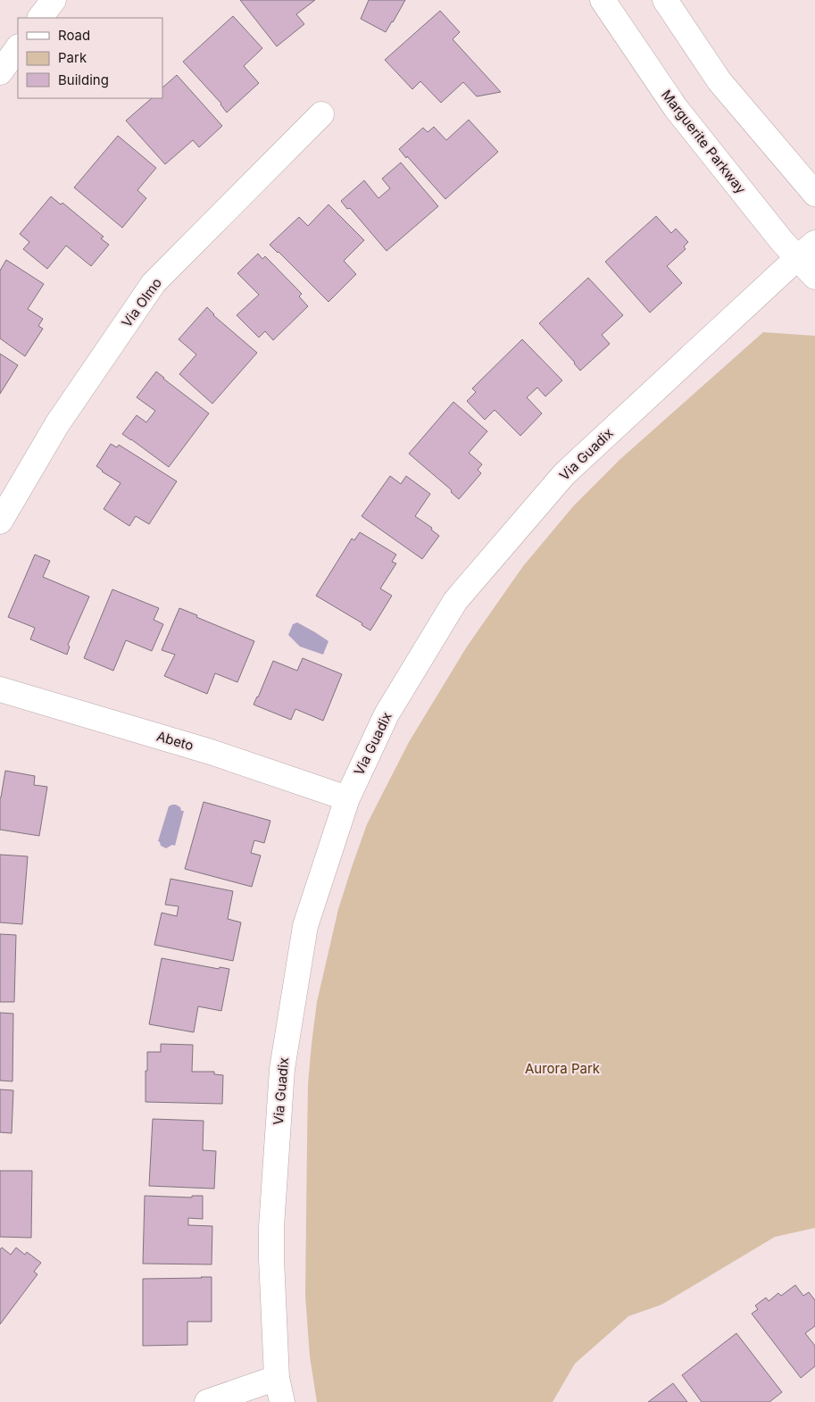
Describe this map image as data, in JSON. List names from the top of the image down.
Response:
{
  "streets": {
    "street": [
      "Marguerite Parkway",
      "Via Olmo",
      "Via Guadix",
      "Abeto"
    ]
  },
  "crossings": [
    ["Marguerite Parkway", "Via Guadix"],
    ["Via Guadix", "Abeto"]
  ],
  "parks": ["Aurora Park"],
  "legend": ["Road", "Park", "Building"]
}
